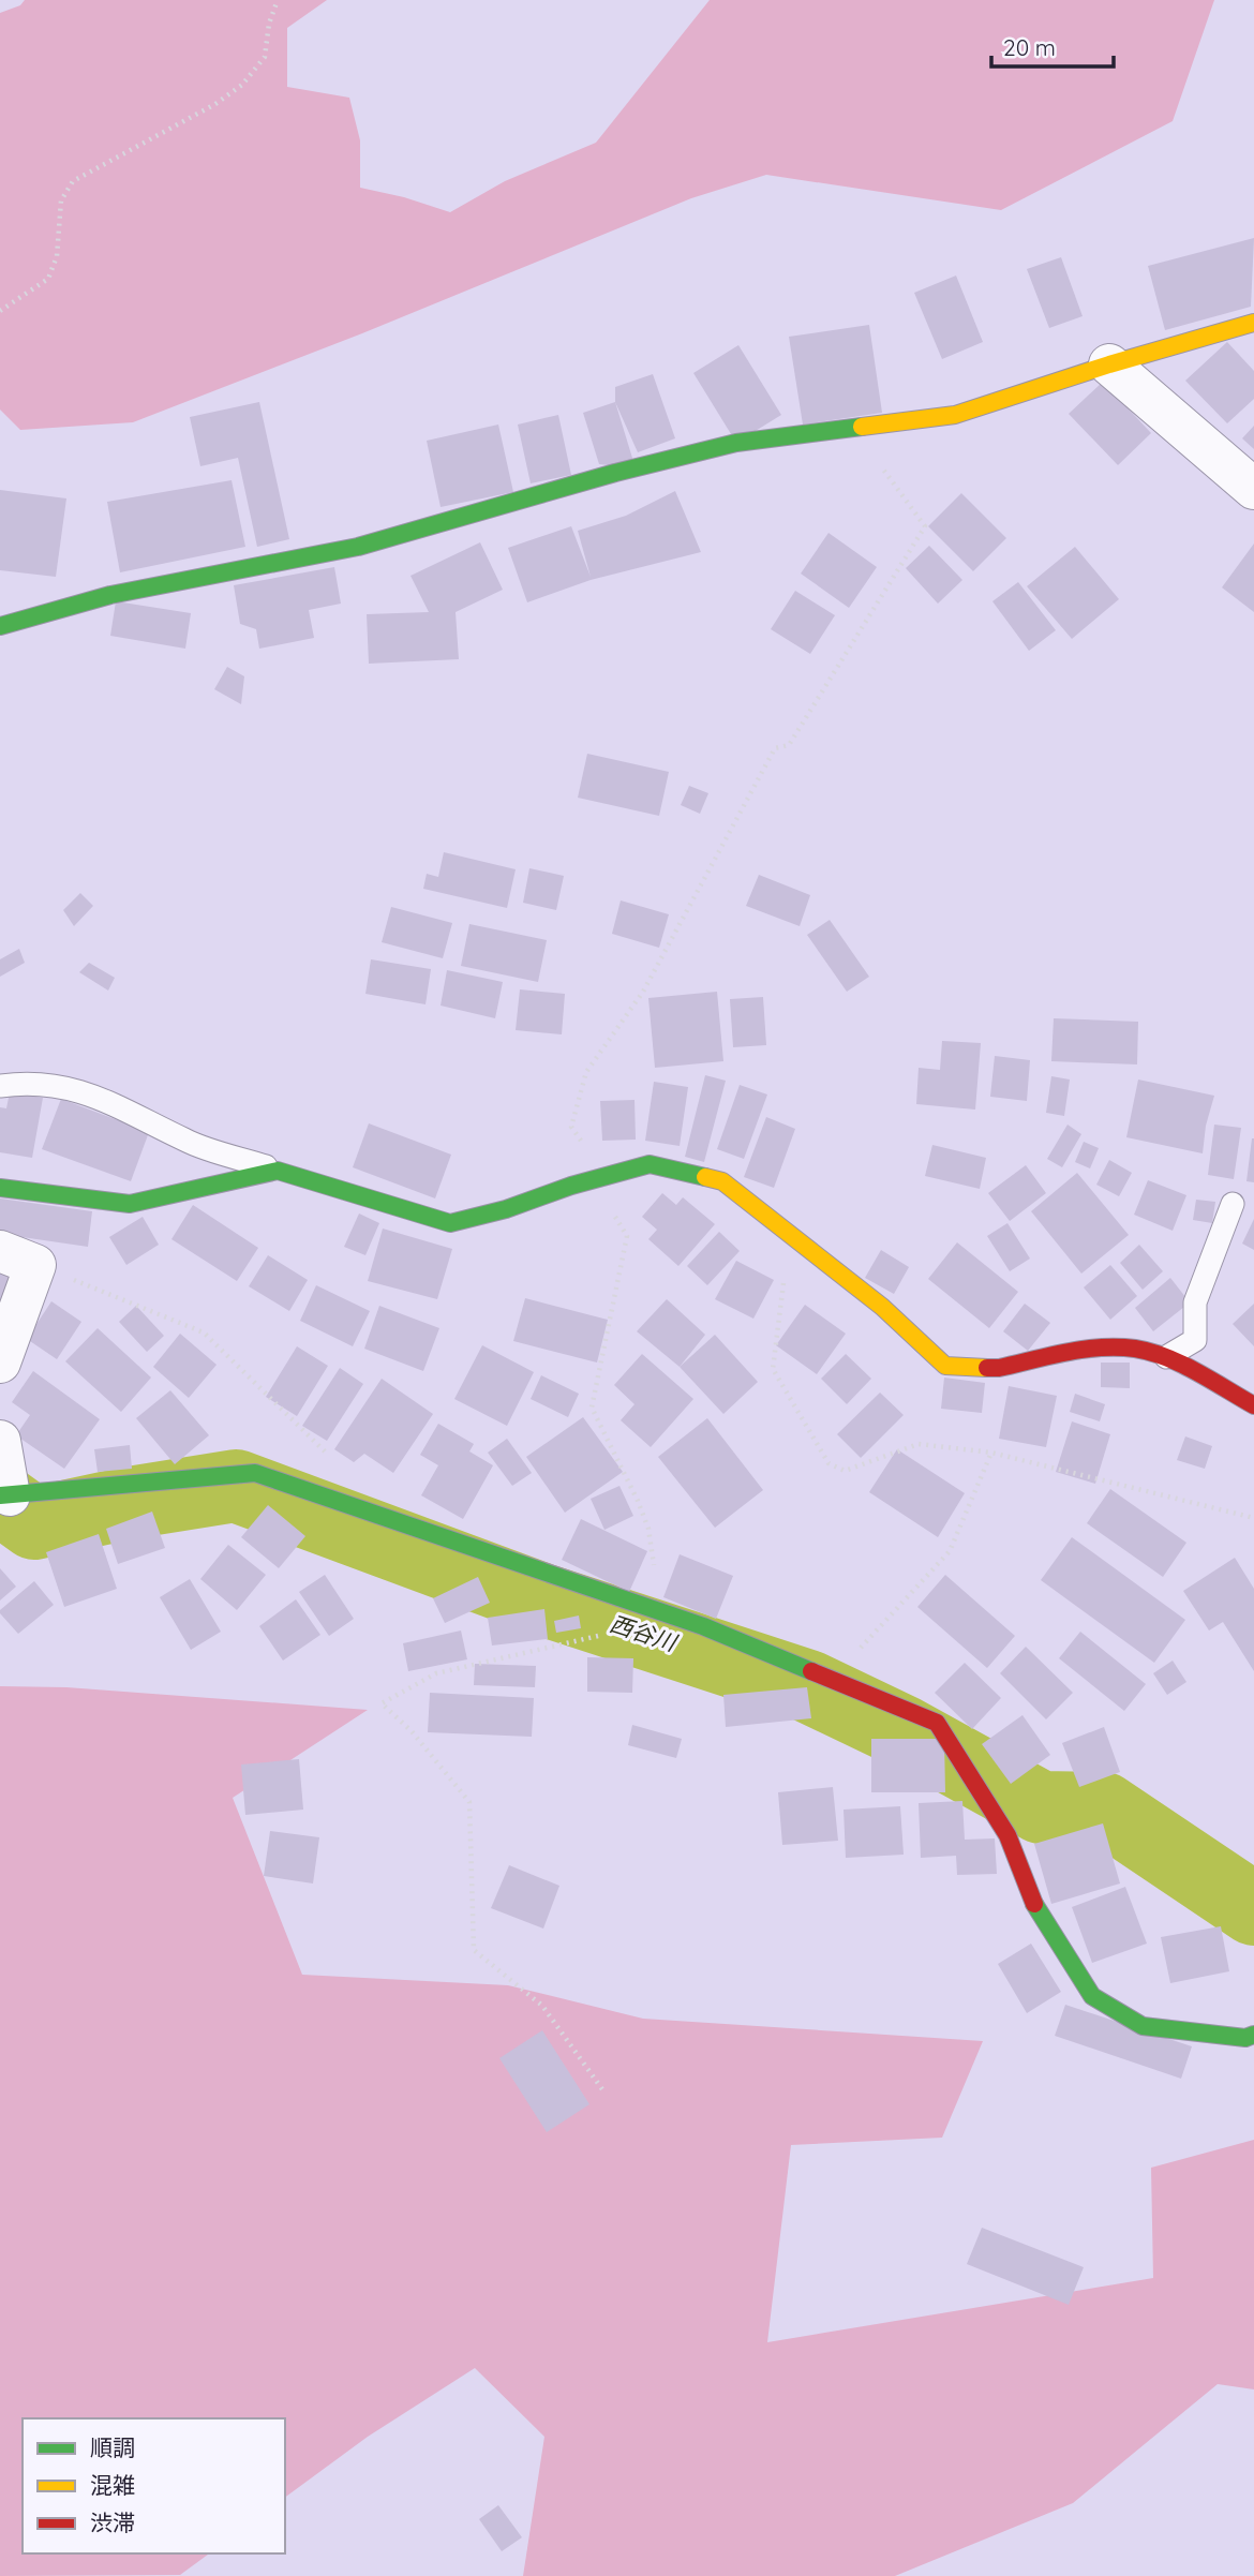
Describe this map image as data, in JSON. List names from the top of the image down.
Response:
{
  "water": ["西谷川"],
  "legend": ["順調", "混雑", "渋滞"],
  "scale_bar": "20 m"
}
